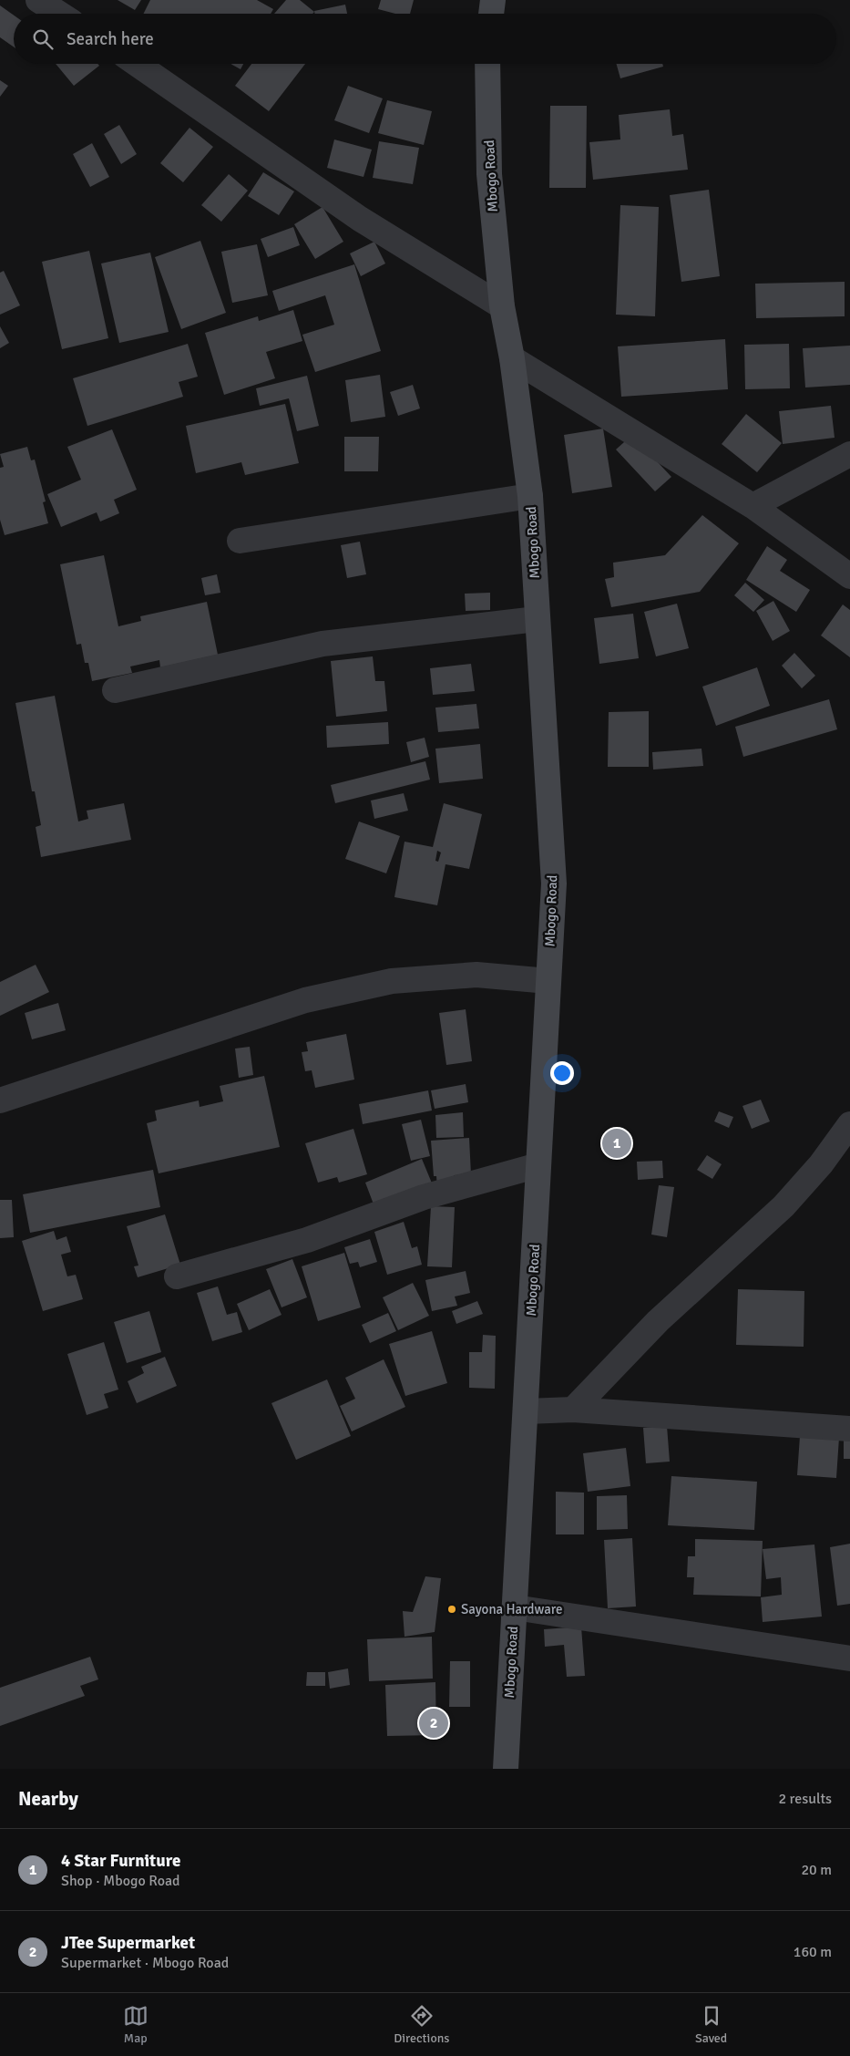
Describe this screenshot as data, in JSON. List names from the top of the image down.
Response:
{
  "streets": {
    "main road": ["Mbogo Road"]
  },
  "places": ["Sayona Hardware"],
  "page": {
    "search": "Search here",
    "pins": ["1", "2"],
    "heading": ["Nearby", "2 results"],
    "list": [
      {
        "mark": "1",
        "name": "4 Star Furniture",
        "note": "Shop · Mbogo Road",
        "value": "20 m"
      },
      {
        "mark": "2",
        "name": "JTee Supermarket",
        "note": "Supermarket · Mbogo Road",
        "value": "160 m"
      }
    ],
    "nav": ["Map", "Directions", "Saved"]
  }
}
